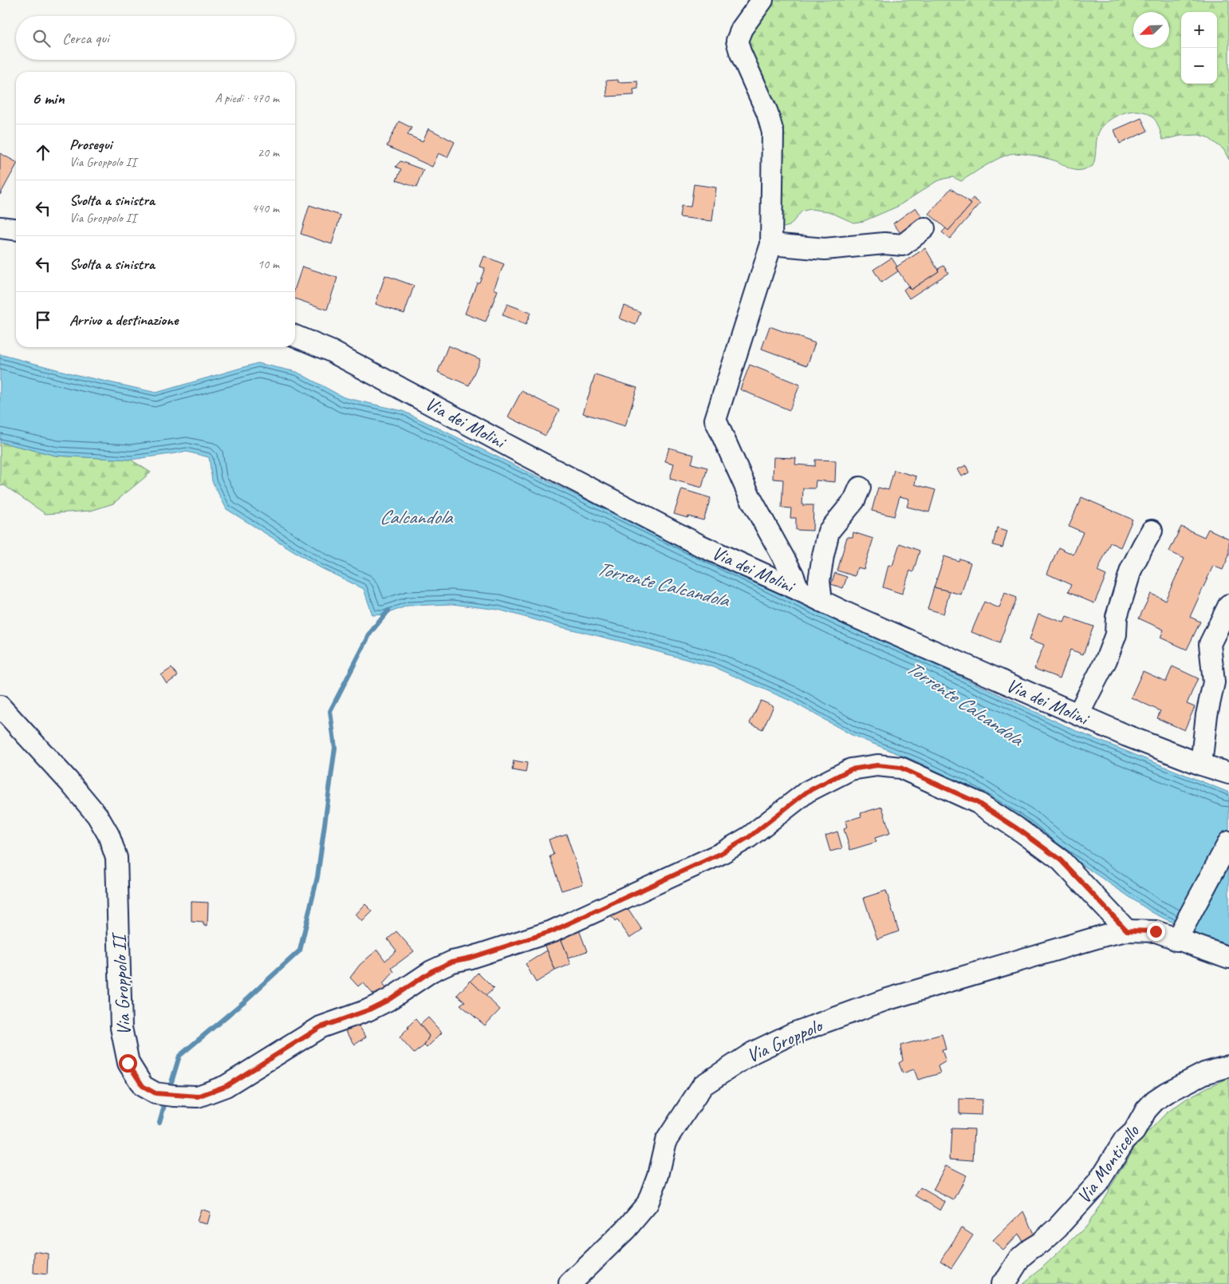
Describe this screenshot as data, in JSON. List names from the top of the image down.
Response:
{
  "streets": {
    "street": [
      "Via dei Molini",
      "Via Groppolo II",
      "Via Groppolo",
      "Via Monticello"
    ]
  },
  "crossings": [
    ["Via Groppolo II", "Via Groppolo"]
  ],
  "water": ["Calcandola", "Torrente Calcandola"],
  "north": "bottom left",
  "page": {
    "map_buttons": ["+", "−"],
    "search": "Cerca qui",
    "heading": ["6 min", "A piedi · 470 m"],
    "list": [
      ["Prosegui", "Via Groppolo II", "20 m"],
      ["Svolta a sinistra", "Via Groppolo II", "440 m"],
      ["Svolta a sinistra", "10 m"],
      "Arrivo a destinazione"
    ]
  }
}
